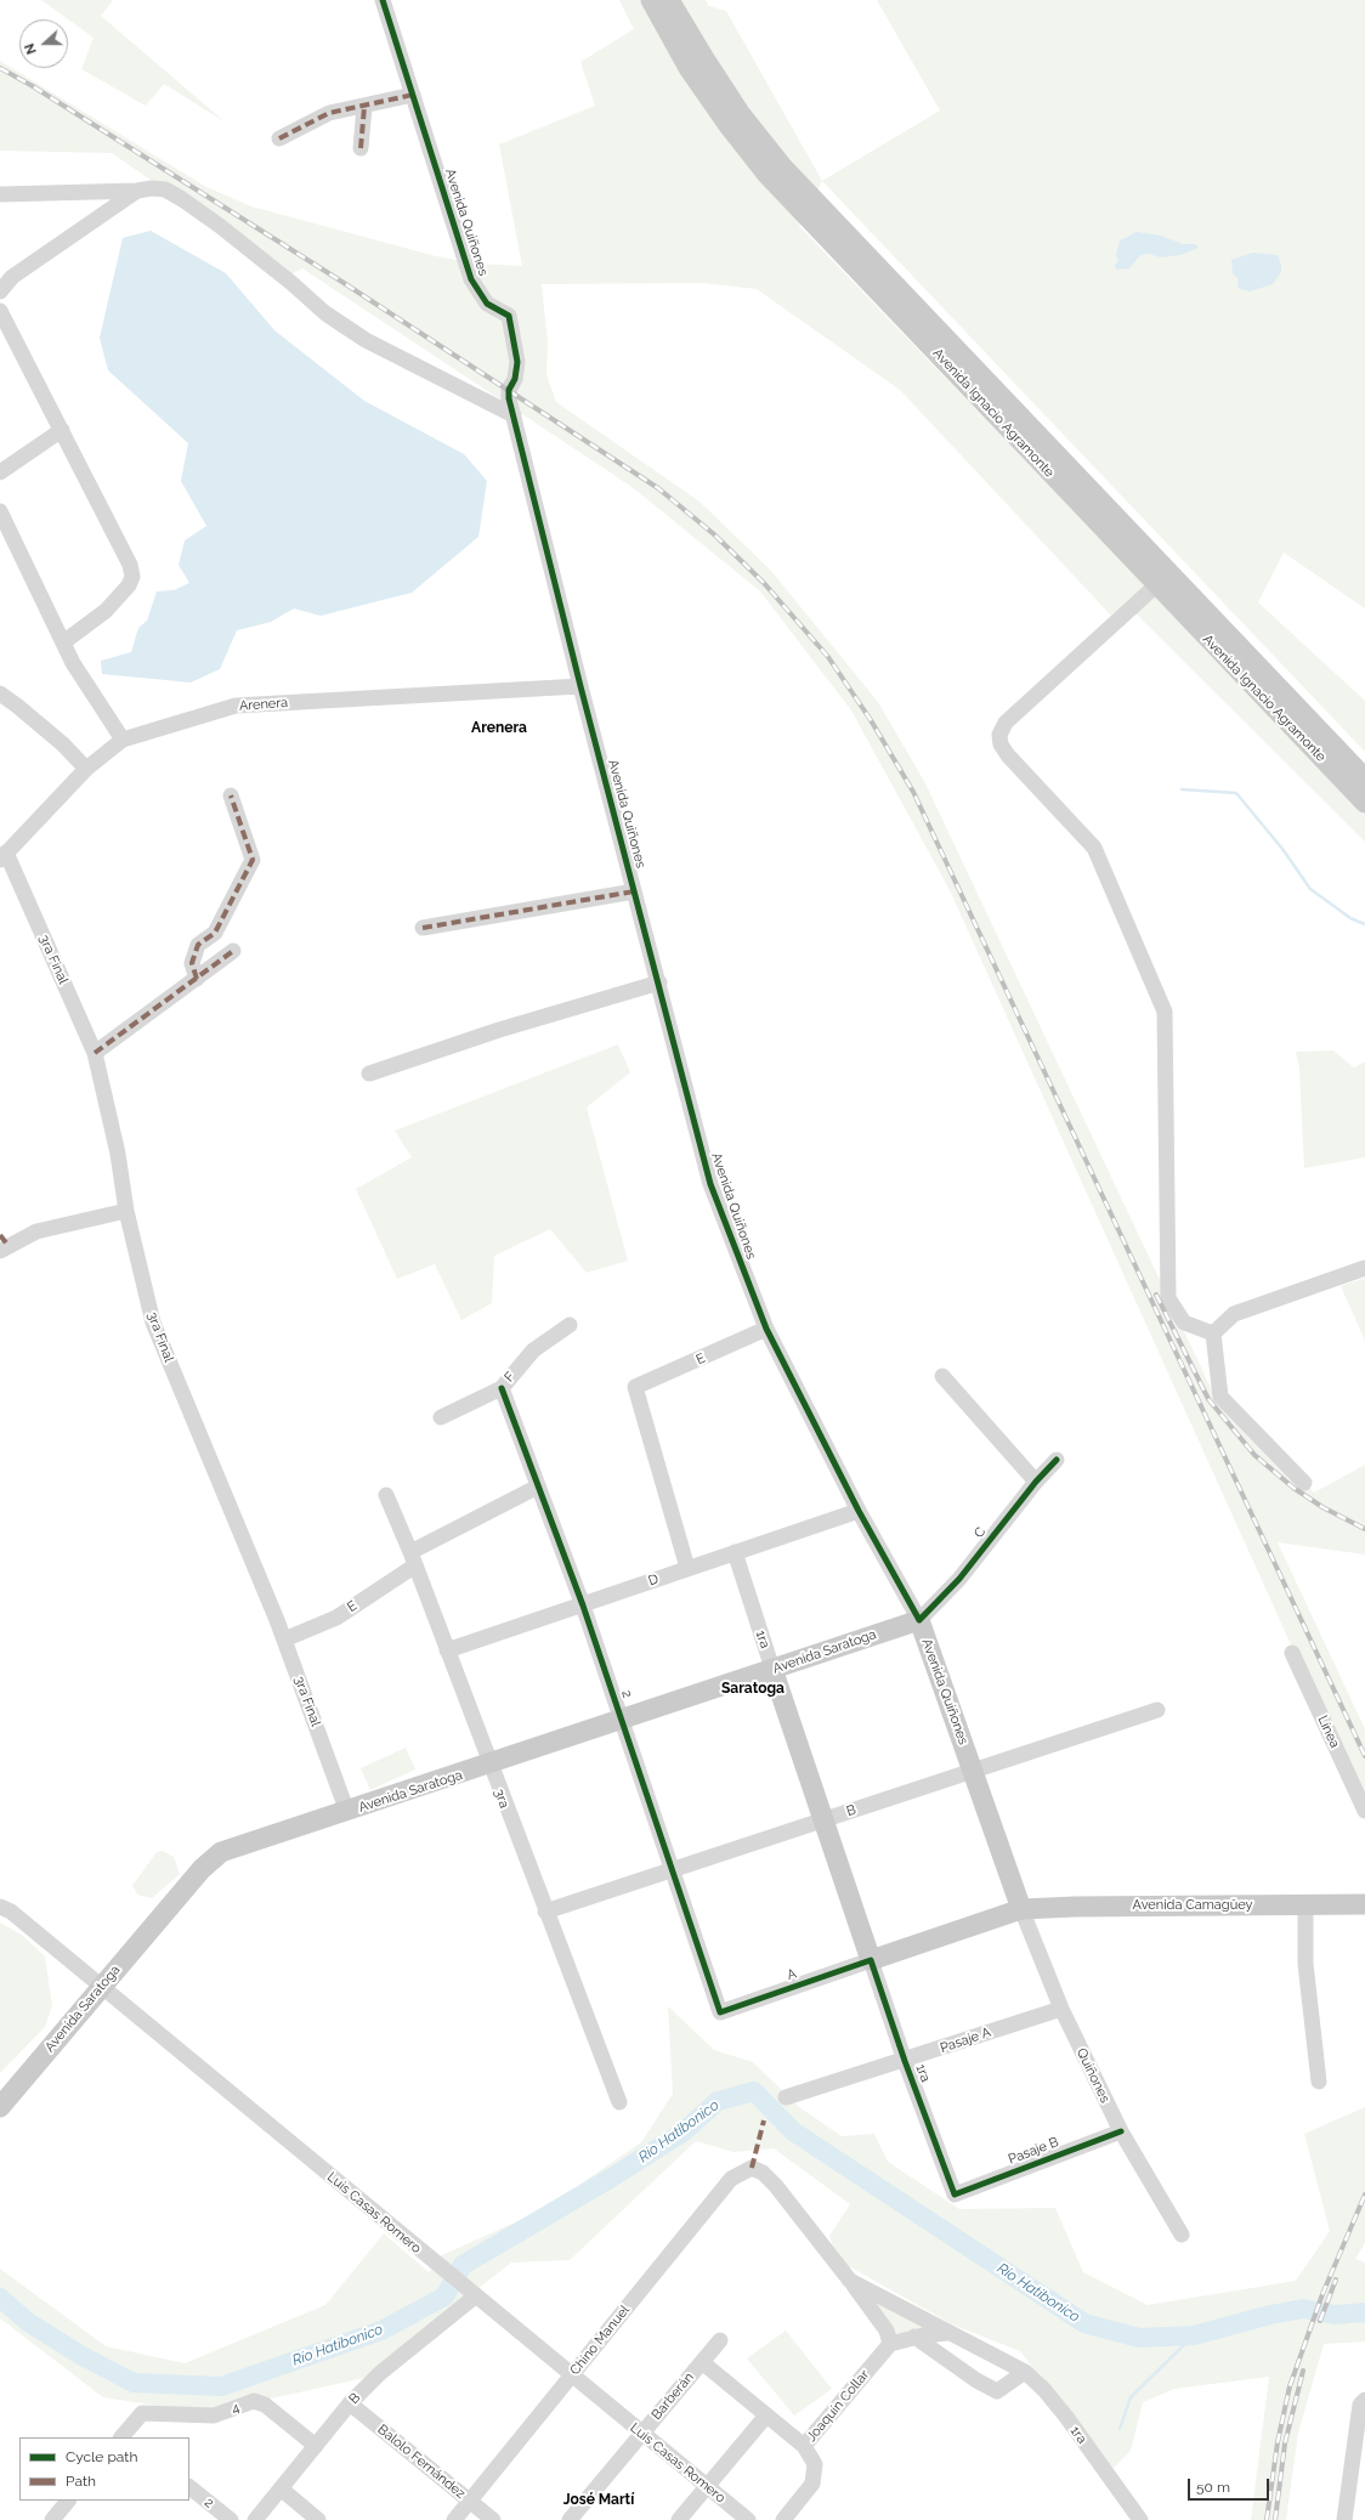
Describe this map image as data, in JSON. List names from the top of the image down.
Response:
{
  "streets": {
    "main road": [
      "Avenida Quiñones",
      "Avenida Ignacio Agramonte",
      "1ra",
      "Avenida Saratoga",
      "Avenida Camagüey",
      "A"
    ],
    "street": [
      "Arenera",
      "3ra Final",
      "E",
      "F",
      "C",
      "D",
      "2",
      "Línea",
      "3ra",
      "B",
      "Pasaje A",
      "Quiñones",
      "Pasaje B",
      "Luis Casas Romero",
      "Chino Manuel",
      "Barberán",
      "Joaquín Collar",
      "4",
      "Balolo Fernández"
    ]
  },
  "crossings": [
    ["Avenida Quiñones", "Arenera"],
    ["Avenida Quiñones", "E"],
    ["Avenida Quiñones", "C"],
    ["Avenida Quiñones", "D"],
    ["Avenida Quiñones", "Avenida Saratoga"],
    ["Avenida Quiñones", "B"],
    ["Avenida Quiñones", "Avenida Camagüey"],
    ["Avenida Quiñones", "A"],
    ["Avenida Quiñones", "Quiñones"],
    ["Arenera", "3ra Final"],
    ["3ra Final", "E"],
    ["3ra Final", "Avenida Saratoga"],
    ["E", "D"],
    ["E", "2"],
    ["E", "3ra"],
    ["F", "2"],
    ["C", "Avenida Saratoga"],
    ["D", "1ra"],
    ["D", "2"],
    ["D", "3ra"],
    ["1ra", "Avenida Saratoga"],
    ["1ra", "B"],
    ["1ra", "A"],
    ["1ra", "Pasaje A"],
    ["1ra", "Pasaje B"],
    ["1ra", "Chino Manuel"],
    ["1ra", "Joaquín Collar"],
    ["Avenida Saratoga", "2"],
    ["Avenida Saratoga", "3ra"],
    ["Avenida Saratoga", "Luis Casas Romero"],
    ["2", "B"],
    ["2", "A"],
    ["3ra", "B"],
    ["B", "Luis Casas Romero"],
    ["B", "4"],
    ["B", "Balolo Fernández"],
    ["Avenida Camagüey", "A"],
    ["Avenida Camagüey", "Quiñones"],
    ["A", "Quiñones"],
    ["Pasaje A", "Quiñones"],
    ["Quiñones", "Pasaje B"],
    ["Luis Casas Romero", "Chino Manuel"],
    ["Luis Casas Romero", "Barberán"],
    ["Chino Manuel", "Balolo Fernández"]
  ],
  "districts": ["Arenera", "Saratoga", "José Martí"],
  "water": ["Río Hatibonico"],
  "legend": ["Cycle path", "Path"],
  "scale_bar": "50 m",
  "north": "left"
}
